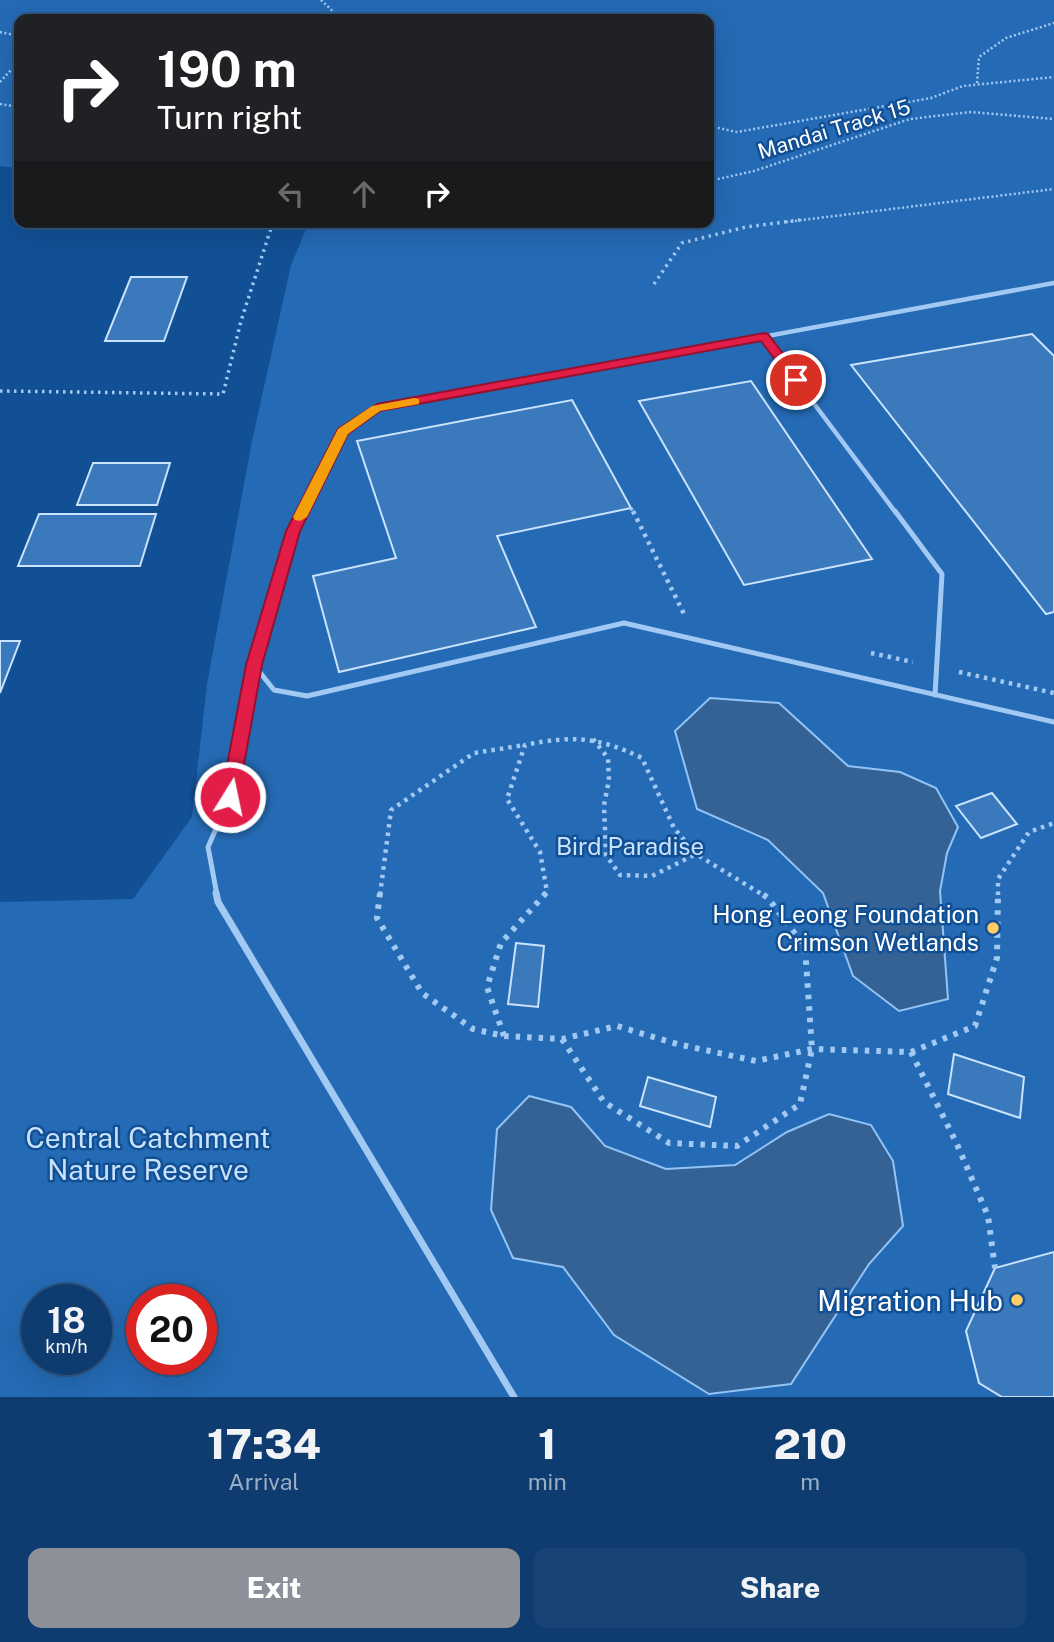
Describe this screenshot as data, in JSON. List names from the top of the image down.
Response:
{
  "streets": {
    "path": ["Mandai Track 15"]
  },
  "parks": ["Bird Paradise", "Central Catchment Nature Reserve"],
  "places": ["Hong Leong Foundation Crimson Wetlands", "Migration Hub"],
  "page": {
    "turn": ["190 m", "Turn right"],
    "speed": "18 km/h",
    "limit": "20",
    "eta": [
      "17:34",
      "Arrival",
      "1",
      "min",
      "210",
      "m"
    ],
    "buttons": ["Exit", "Share"]
  }
}
